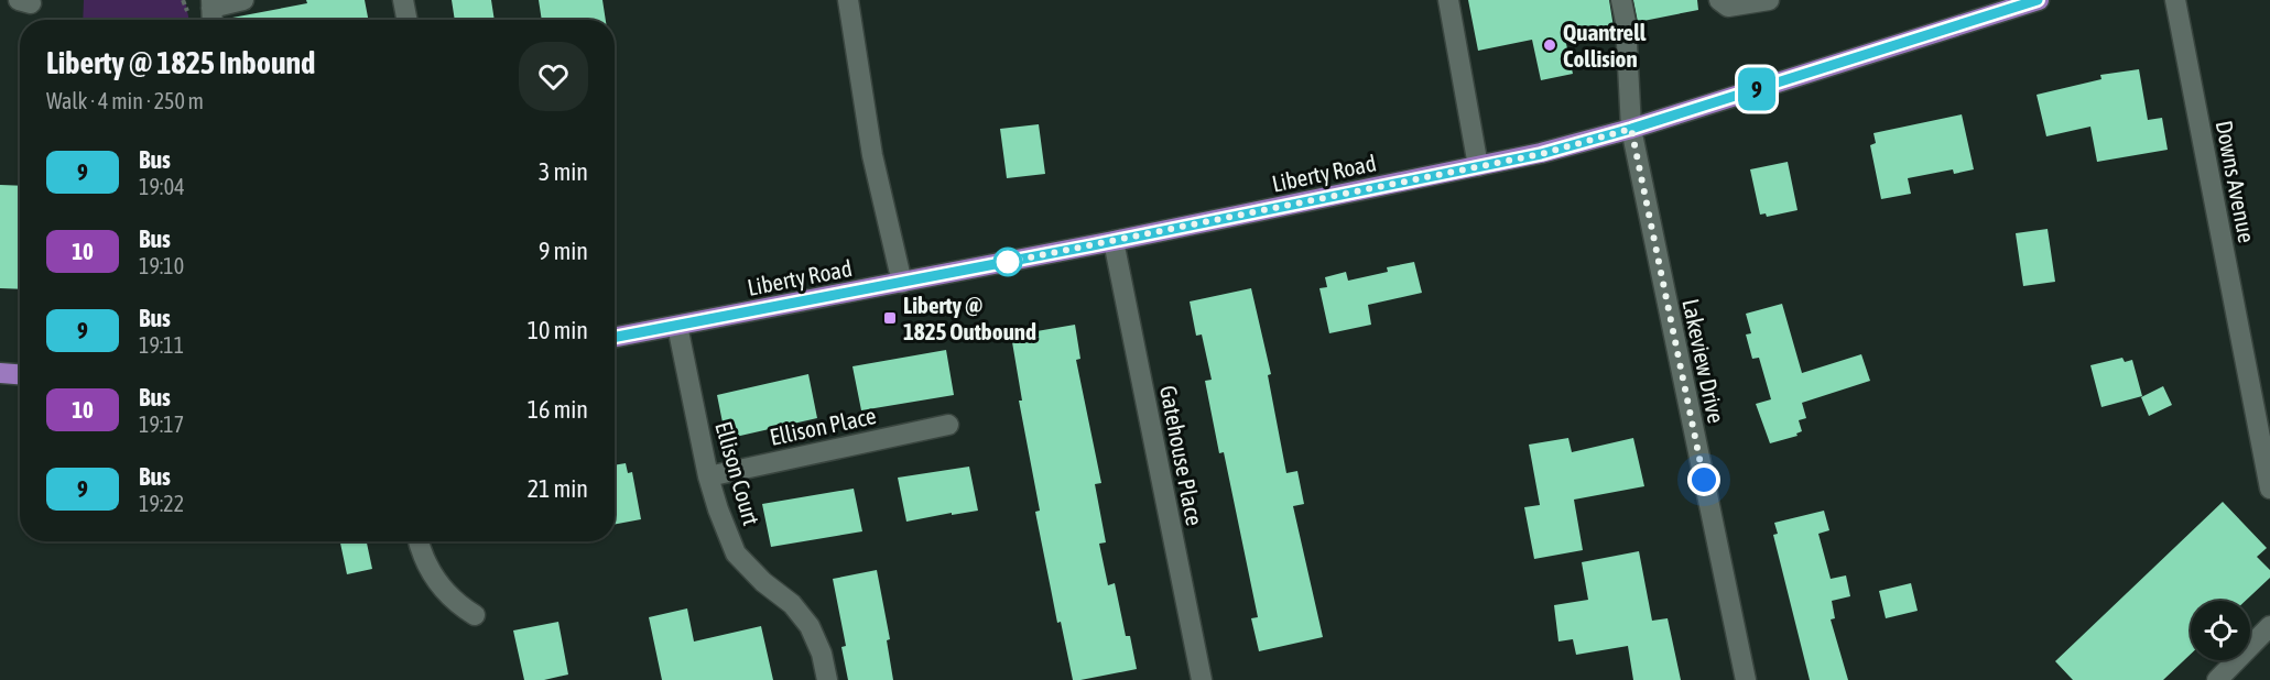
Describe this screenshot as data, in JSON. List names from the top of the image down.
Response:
{
  "streets": {
    "main road": ["Liberty Road"],
    "street": [
      "Downs Avenue",
      "Lakeview Drive",
      "Ellison Place",
      "Gatehouse Place",
      "Ellison Court"
    ]
  },
  "crossings": [
    ["Liberty Road", "Lakeview Drive"],
    ["Liberty Road", "Gatehouse Place"],
    ["Liberty Road", "Ellison Court"],
    ["Ellison Place", "Ellison Court"]
  ],
  "places": {
    "other": ["Quantrell Collision"],
    "transit": ["Liberty @ 1825 Outbound"]
  },
  "lines": ["bus line 9"],
  "page": {
    "on_map": "9",
    "heading": ["Liberty @ 1825 Inbound", "Walk · 4 min · 250 m"],
    "list": [
      {
        "mark": "9",
        "name": "Bus",
        "note": "19:04",
        "value": "3 min"
      },
      {
        "mark": "10",
        "name": "Bus",
        "note": "19:10",
        "value": "9 min"
      },
      {
        "mark": "9",
        "name": "Bus",
        "note": "19:11",
        "value": "10 min"
      },
      {
        "mark": "10",
        "name": "Bus",
        "note": "19:17",
        "value": "16 min"
      },
      {
        "mark": "9",
        "name": "Bus",
        "note": "19:22",
        "value": "21 min"
      }
    ]
  }
}
